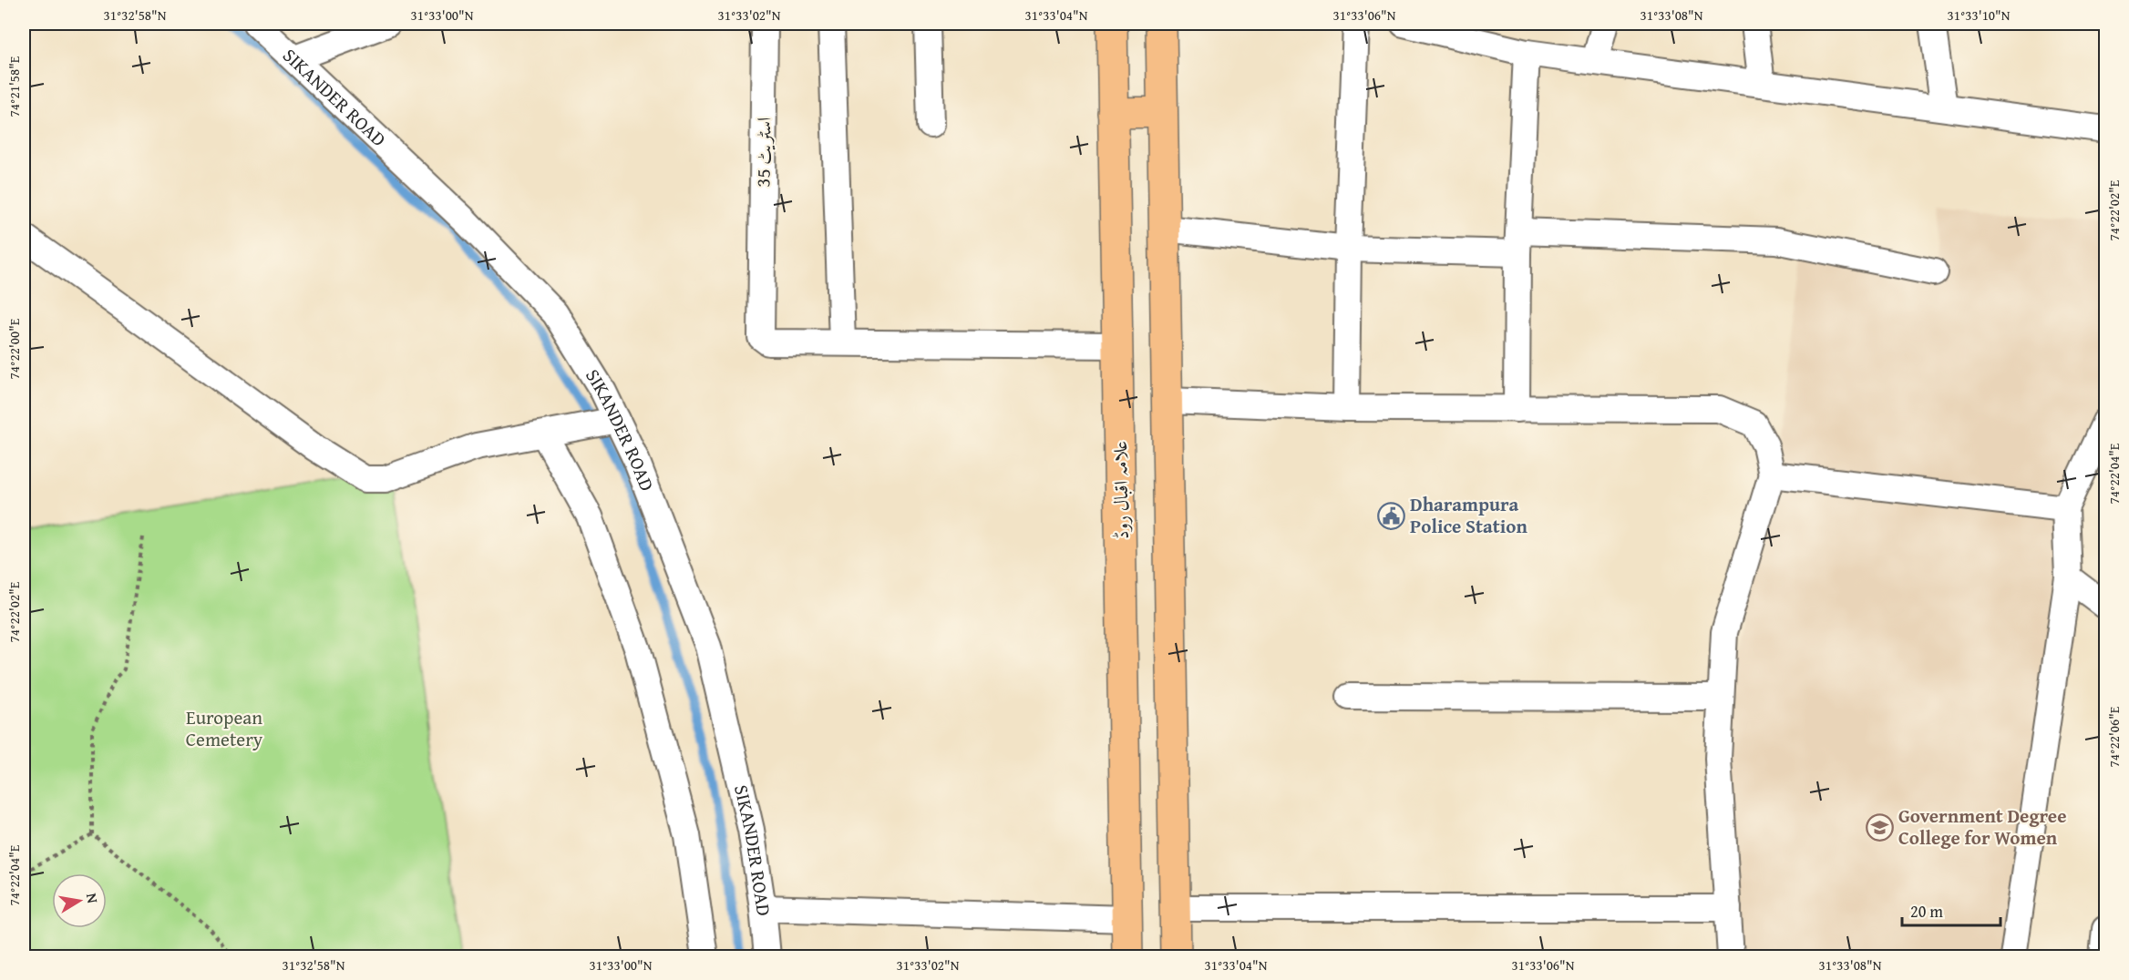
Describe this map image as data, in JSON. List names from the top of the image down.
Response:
{
  "streets": {
    "main road": ["علامہ اقبال روڈ"],
    "street": ["SIKANDER ROAD", "اسٹریٹ 35"]
  },
  "parks": ["European Cemetery"],
  "places": {
    "public building": ["Dharampura Police Station"],
    "school or university": ["Government Degree College for Women"]
  },
  "scale_bar": "20 m",
  "north": "right",
  "coordinates": [
    "31°32'58\"N",
    "31°33'00\"N",
    "31°33'02\"N",
    "31°33'04\"N",
    "31°33'06\"N",
    "31°33'08\"N",
    "31°33'10\"N",
    "74°21'58\"E",
    "74°22'02\"E",
    "74°22'00\"E",
    "74°22'04\"E",
    "74°22'06\"E"
  ]
}
